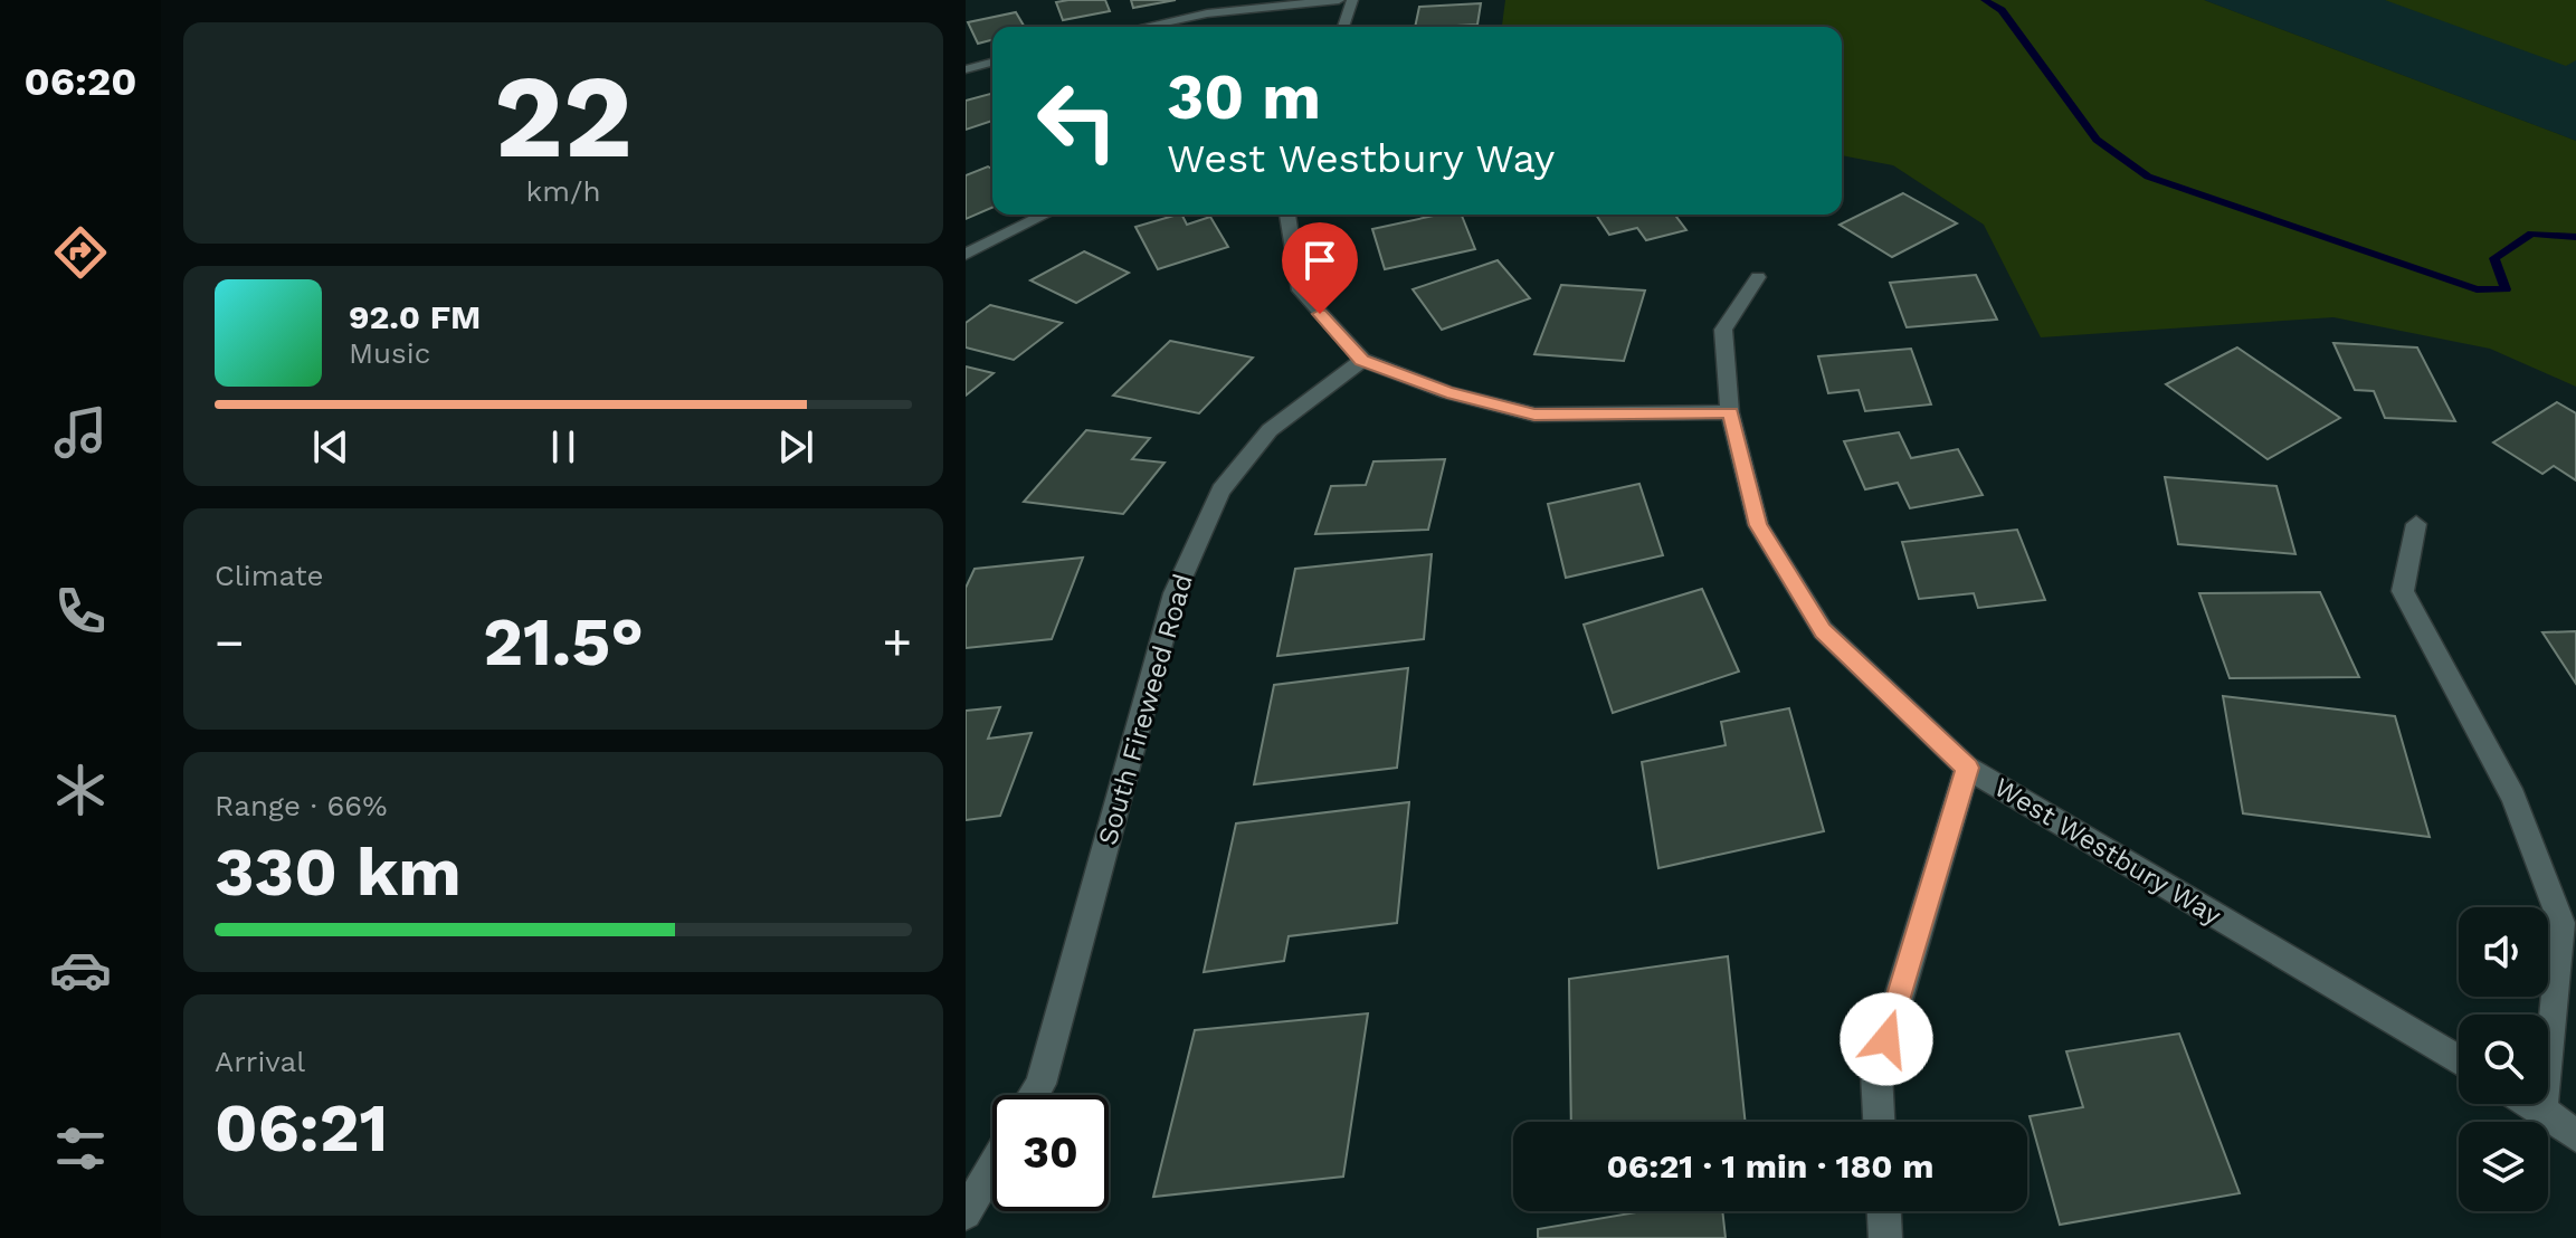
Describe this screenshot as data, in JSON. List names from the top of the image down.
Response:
{
  "streets": {
    "street": ["South Fireweed Road", "West Westbury Way"]
  },
  "page": {
    "tabs": "06:20",
    "tile": [
      ["22", "km/h"],
      "Climate",
      ["Range · 66%", "330 km"],
      ["Arrival", "06:21"]
    ],
    "turn": ["30 m", "West Westbury Way"],
    "song": ["92.0 FM", "Music"],
    "heat": ["−", "21.5°", "+"],
    "limit": "30",
    "trip": "06:21 · 1 min · 180 m"
  }
}
